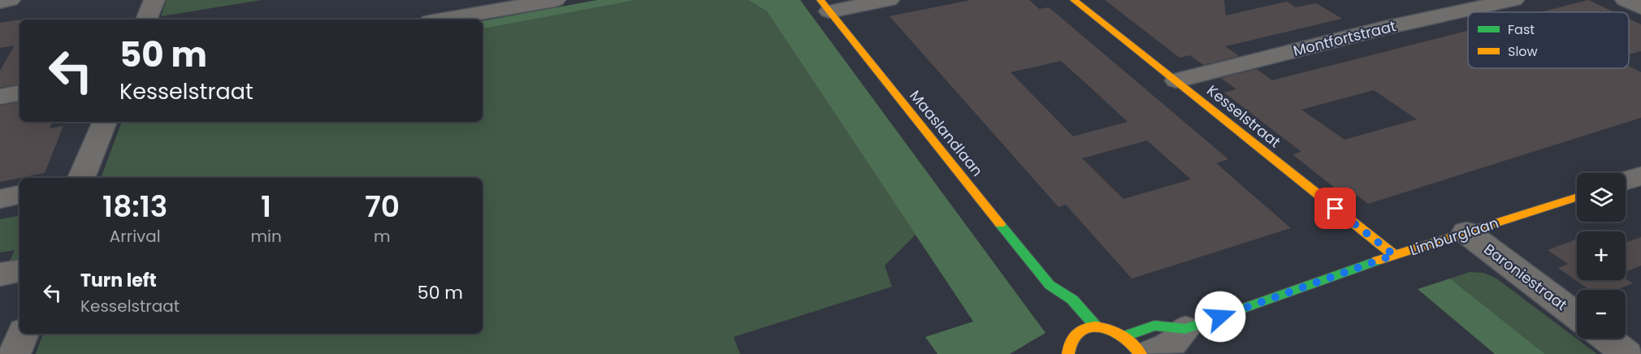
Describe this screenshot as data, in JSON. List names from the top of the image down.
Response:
{
  "streets": {
    "street": [
      "Montfortstraat",
      "Kesselstraat",
      "Maaslandlaan",
      "Limburglaan",
      "Baroniestraat"
    ]
  },
  "crossings": [
    ["Montfortstraat", "Kesselstraat"],
    ["Kesselstraat", "Limburglaan"],
    ["Limburglaan", "Baroniestraat"]
  ],
  "legend": ["Fast", "Slow"],
  "page": {
    "turn": ["50 m", "Kesselstraat"],
    "map_buttons": ["+", "−"],
    "eta": [
      "18:13",
      "Arrival",
      "1",
      "min",
      "70",
      "m"
    ],
    "list": [
      {
        "name": "Turn left",
        "note": "Kesselstraat",
        "value": "50 m"
      }
    ]
  }
}
